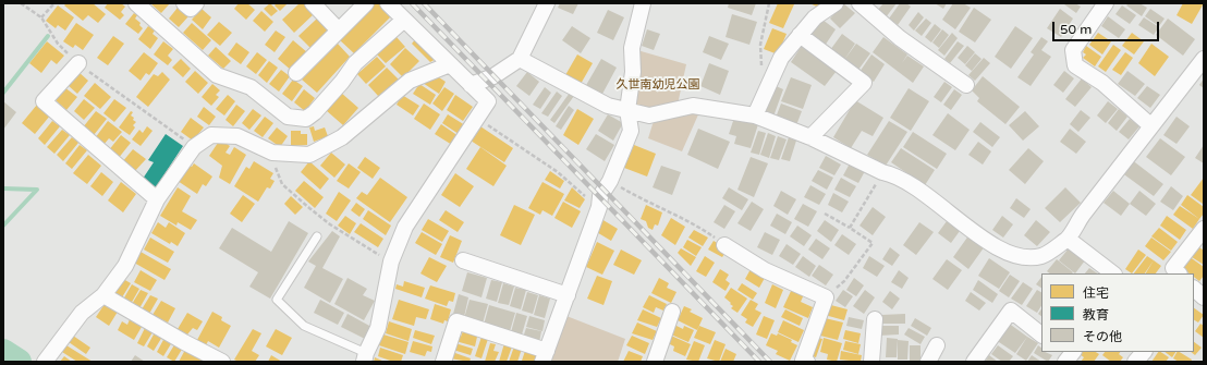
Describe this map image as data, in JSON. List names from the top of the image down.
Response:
{
  "parks": ["久世南幼児公園"],
  "legend": ["住宅", "教育", "その他"],
  "scale_bar": "50 m"
}
